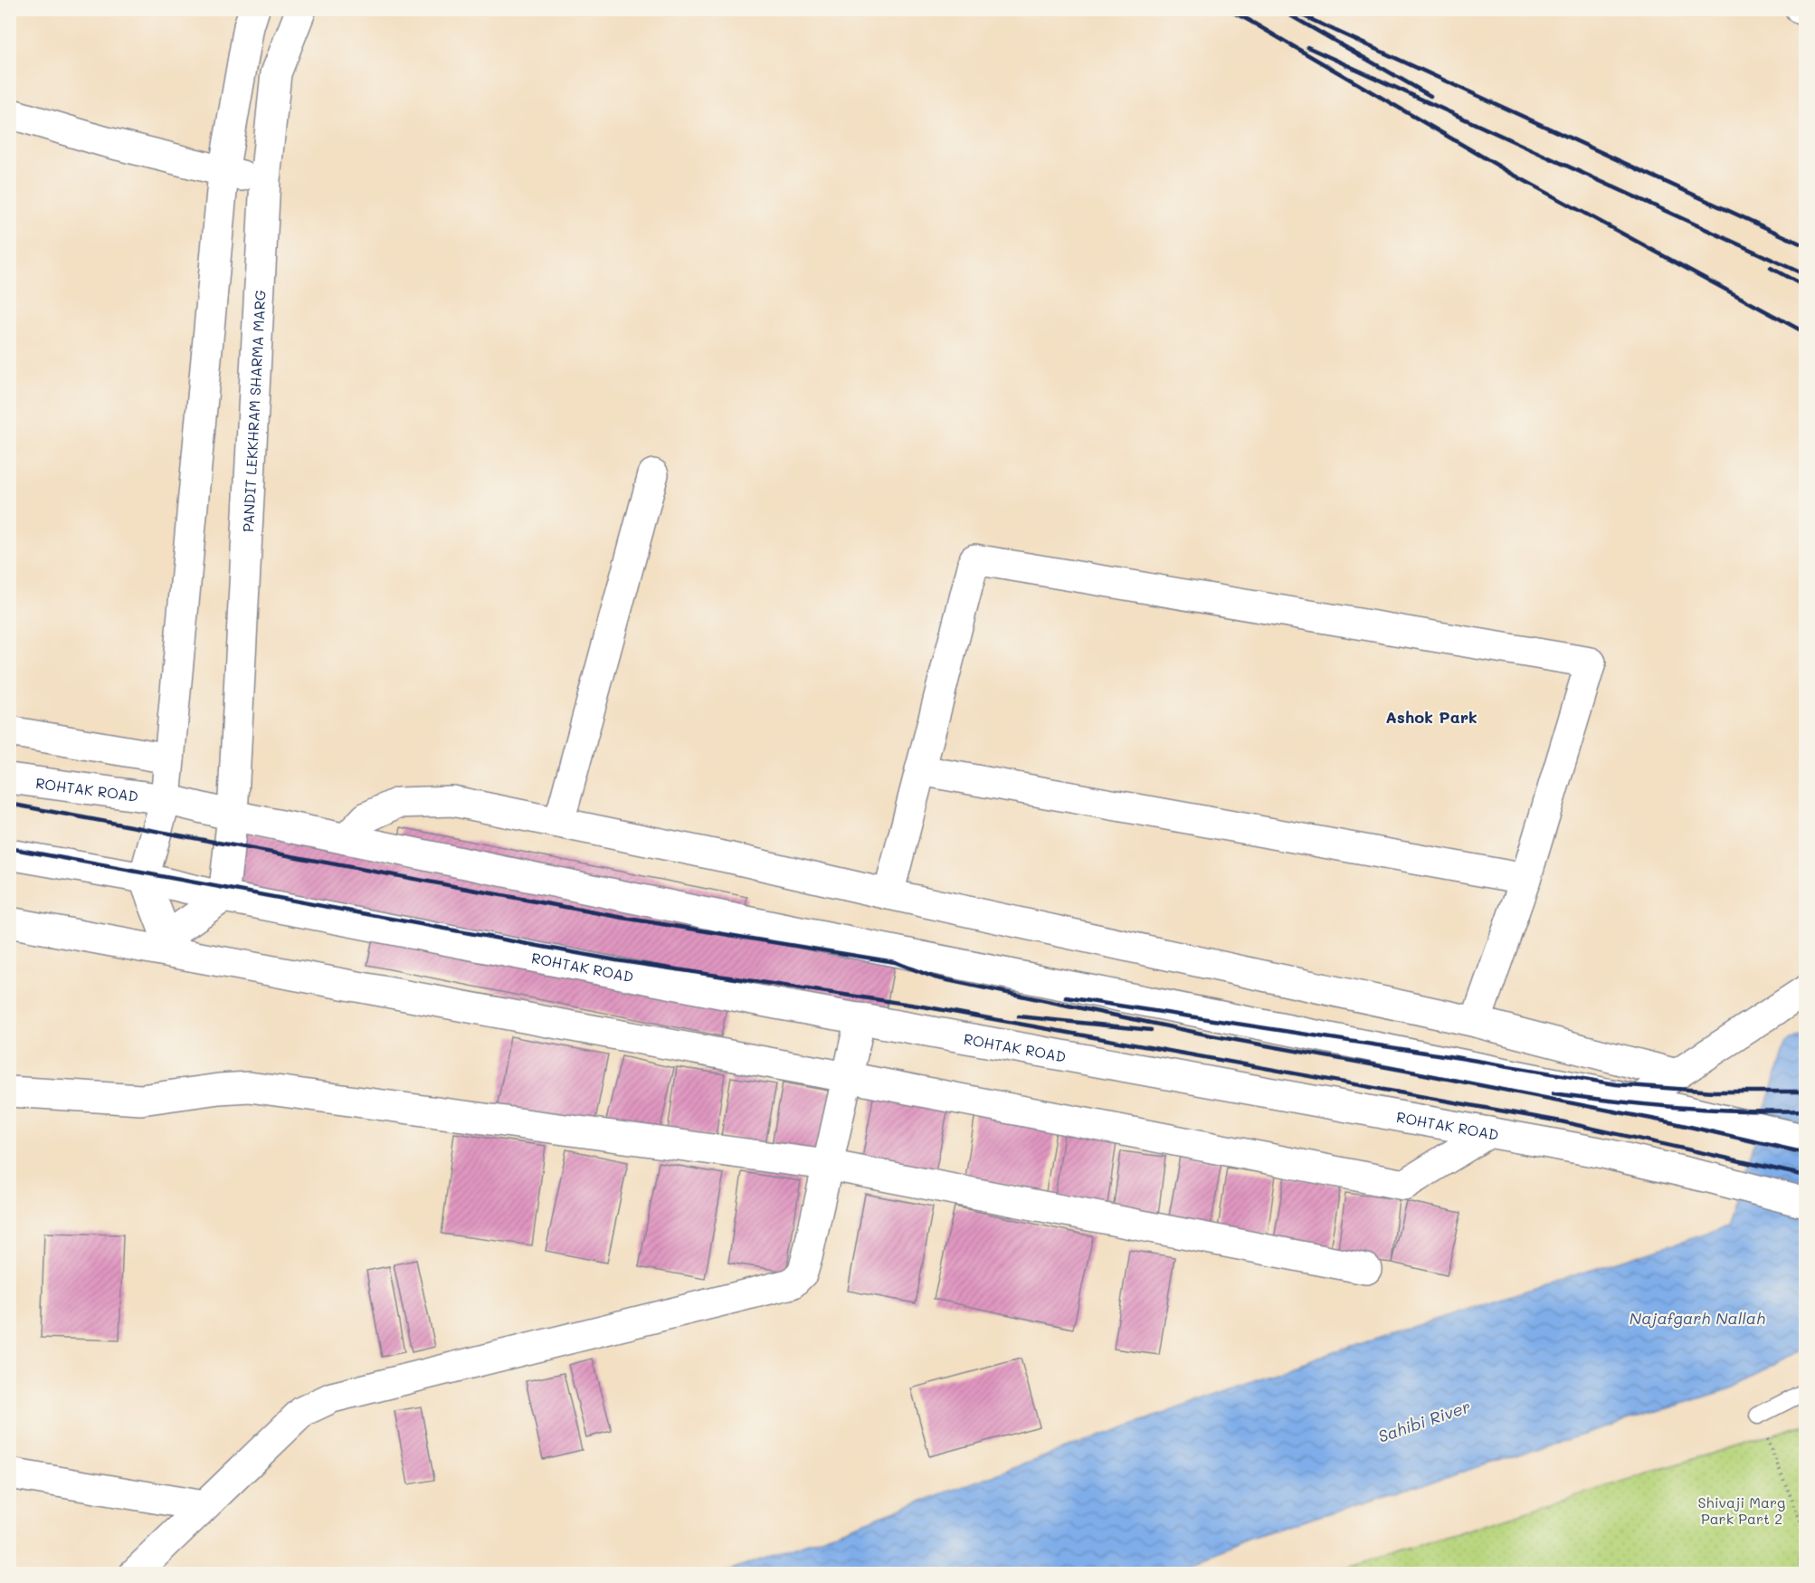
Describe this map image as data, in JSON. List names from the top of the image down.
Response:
{
  "streets": {
    "street": ["PANDIT LEKKHRAM SHARMA MARG", "ROHTAK ROAD"]
  },
  "crossings": [
    ["PANDIT LEKKHRAM SHARMA MARG", "ROHTAK ROAD"]
  ],
  "districts": ["Ashok Park"],
  "water": ["Najafgarh Nallah", "Sahibi River"],
  "parks": ["Shivaji Marg Park Part 2"]
}
